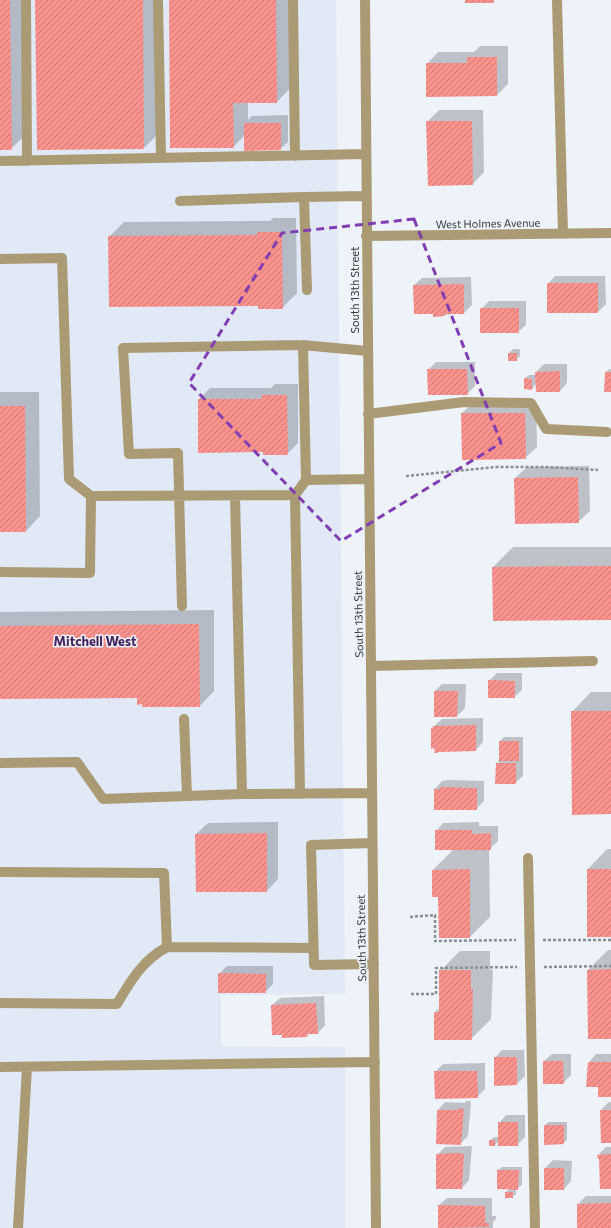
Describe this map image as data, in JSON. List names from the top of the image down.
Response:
{
  "streets": {
    "street": ["West Holmes Avenue", "South 13th Street"]
  },
  "crossings": [
    ["West Holmes Avenue", "South 13th Street"]
  ],
  "districts": ["Mitchell West"]
}
